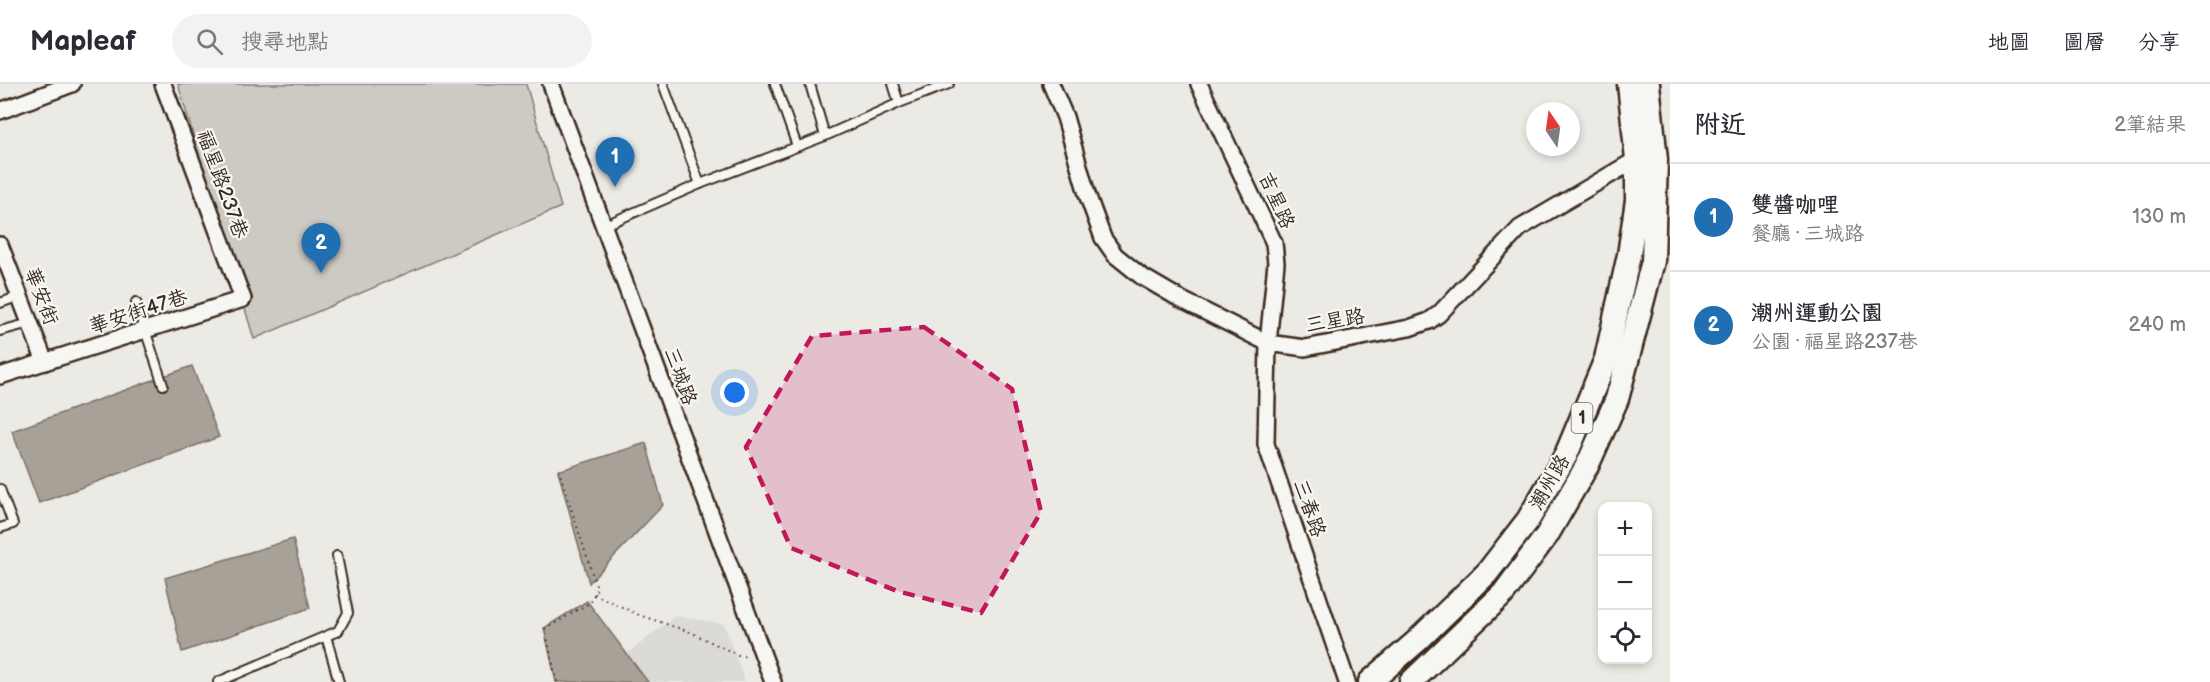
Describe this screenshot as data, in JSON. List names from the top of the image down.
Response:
{
  "streets": {
    "main road": ["1", "潮州路"],
    "street": [
      "福星路237巷",
      "吉星路",
      "華安街",
      "華安街47巷",
      "三星路",
      "三城路",
      "三春路"
    ]
  },
  "crossings": [
    ["福星路237巷", "華安街47巷"],
    ["吉星路", "三星路"],
    ["吉星路", "三春路"],
    ["華安街", "華安街47巷"],
    ["三星路", "潮州路"],
    ["三星路", "三春路"]
  ],
  "north": "top",
  "page": {
    "header": "Mapleaf",
    "search": "搜尋地點",
    "nav": ["地圖", "圖層", "分享"],
    "heading": ["附近", "2筆結果"],
    "pins": ["1", "2"],
    "list": [
      {
        "mark": "1",
        "name": "雙醬咖哩",
        "note": "餐廳 · 三城路",
        "value": "130 m"
      },
      {
        "mark": "2",
        "name": "潮州運動公園",
        "note": "公園 · 福星路237巷",
        "value": "240 m"
      }
    ],
    "map_buttons": ["+", "−"]
  }
}
